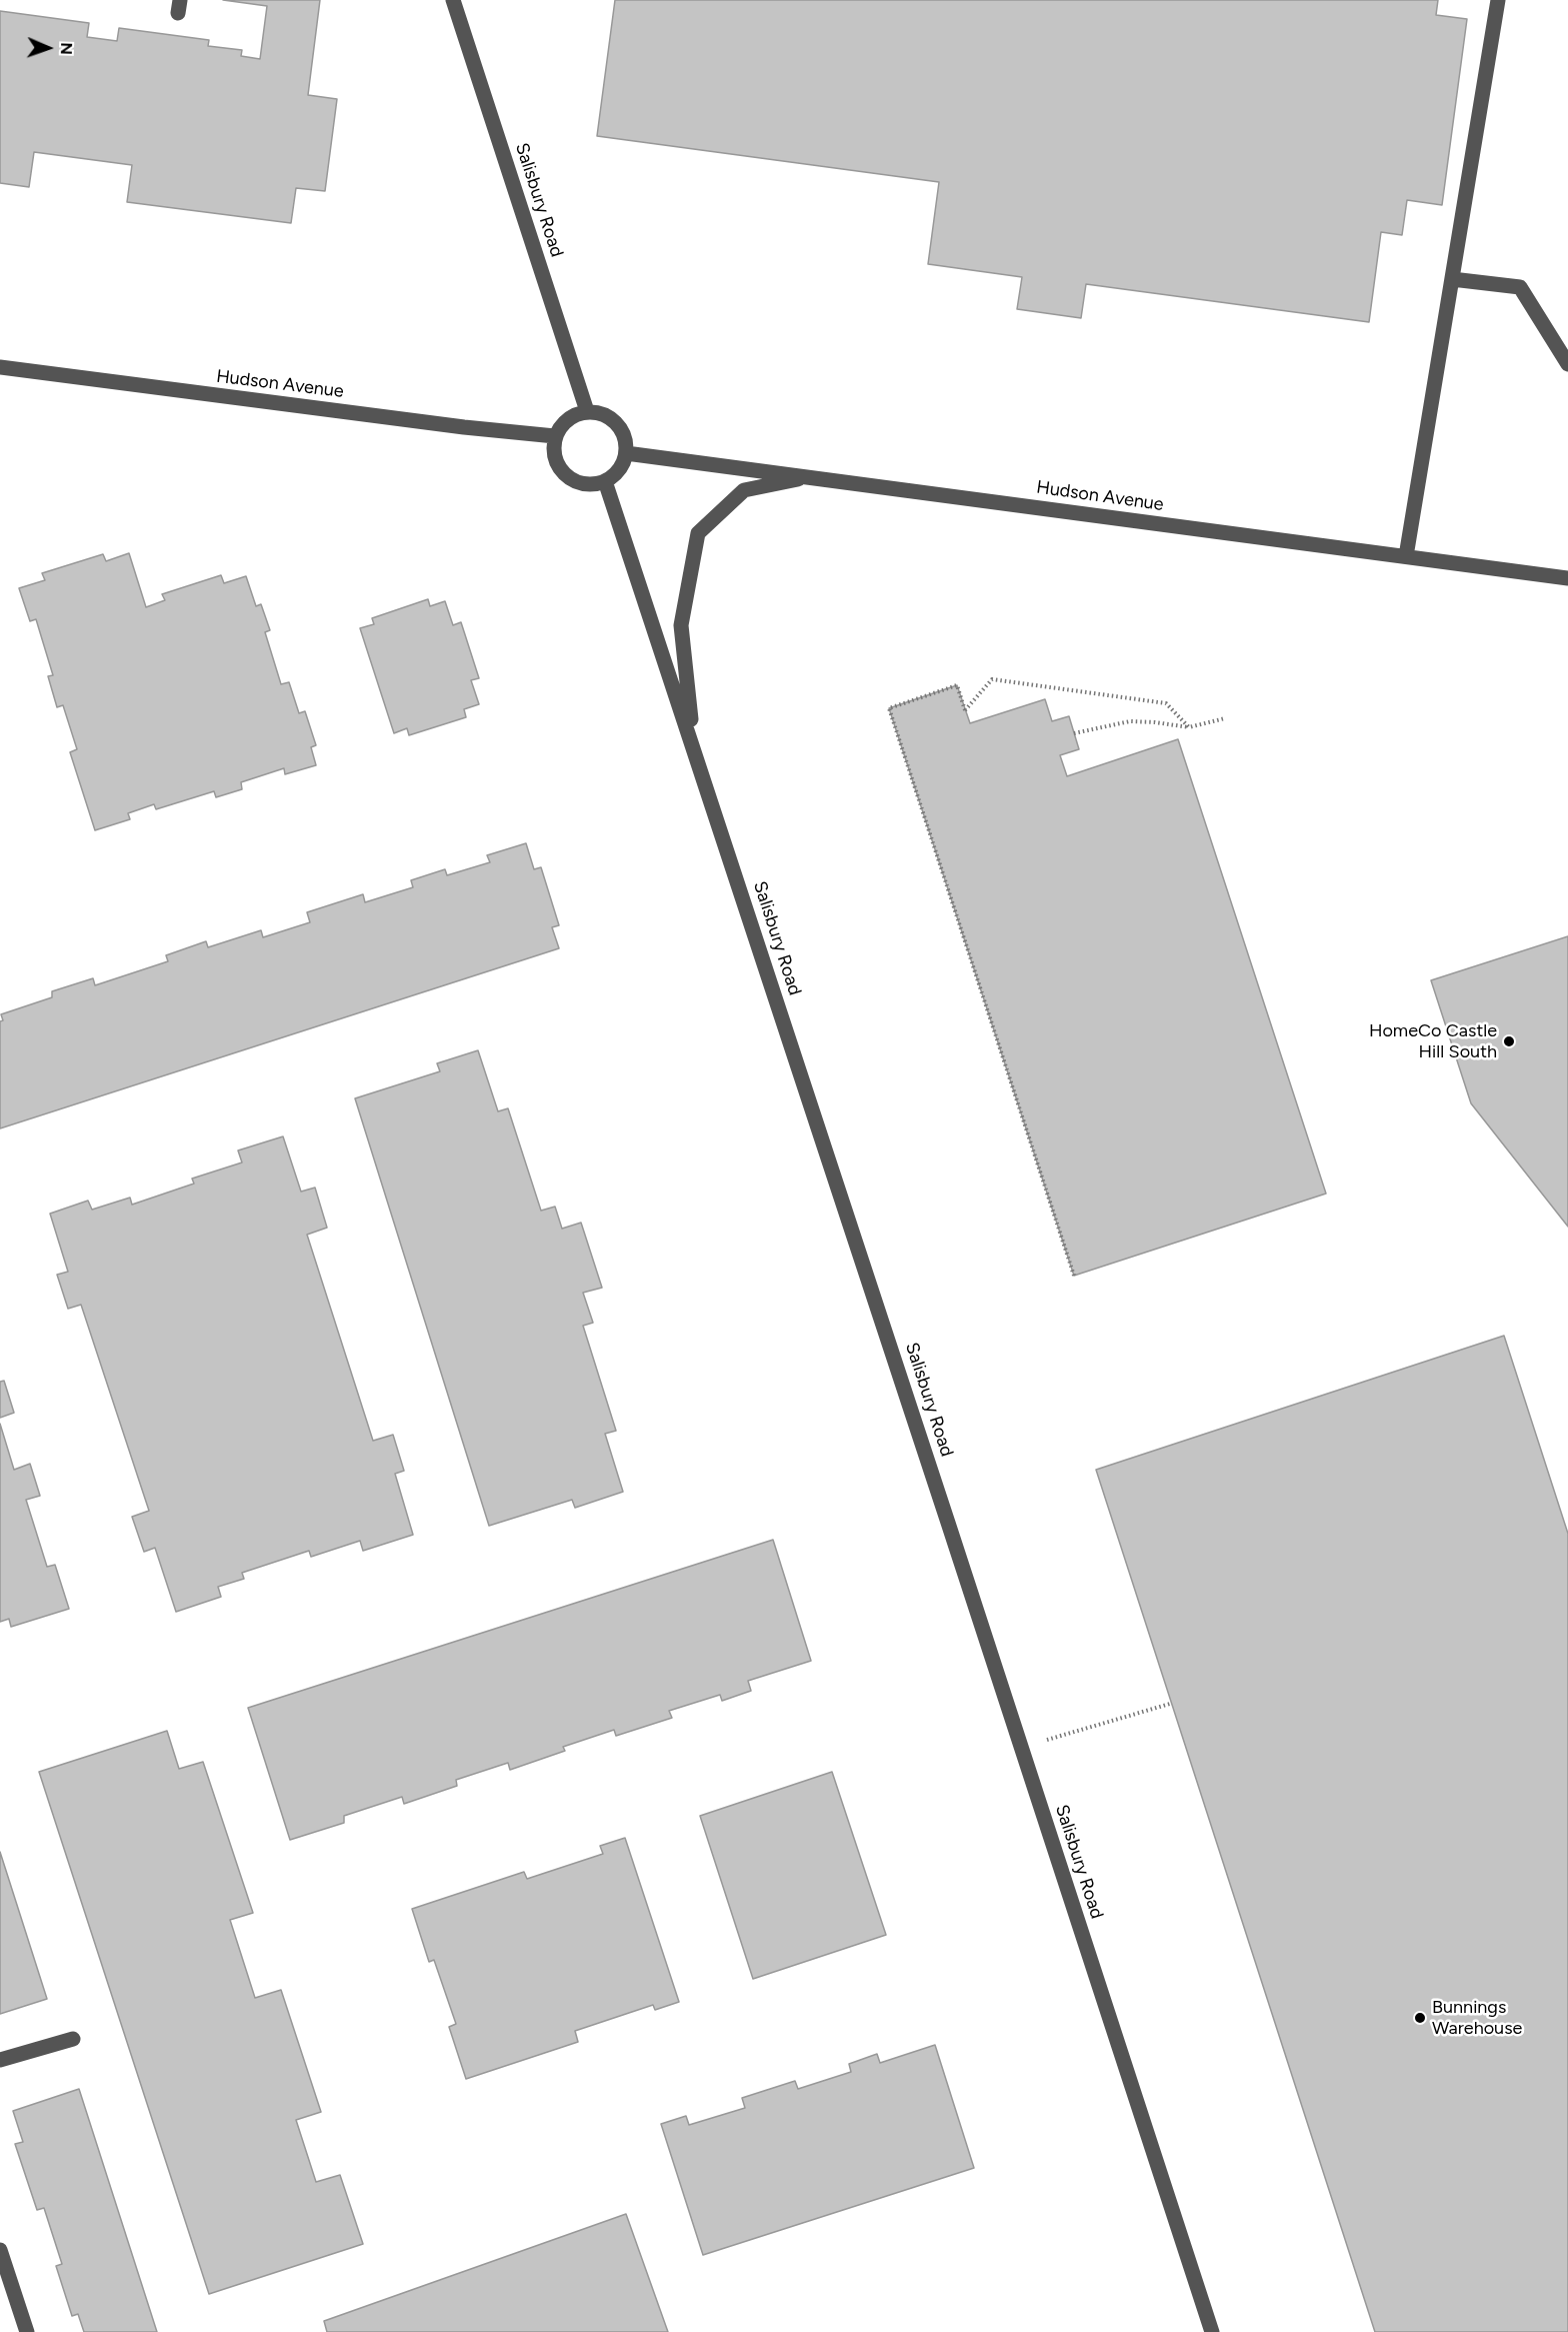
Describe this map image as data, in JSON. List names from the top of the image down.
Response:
{
  "streets": {
    "street": ["Salisbury Road", "Hudson Avenue"]
  },
  "crossings": [
    ["Salisbury Road", "Hudson Avenue"]
  ],
  "places": ["HomeCo Castle Hill South", "Bunnings Warehouse"],
  "north": "right"
}
